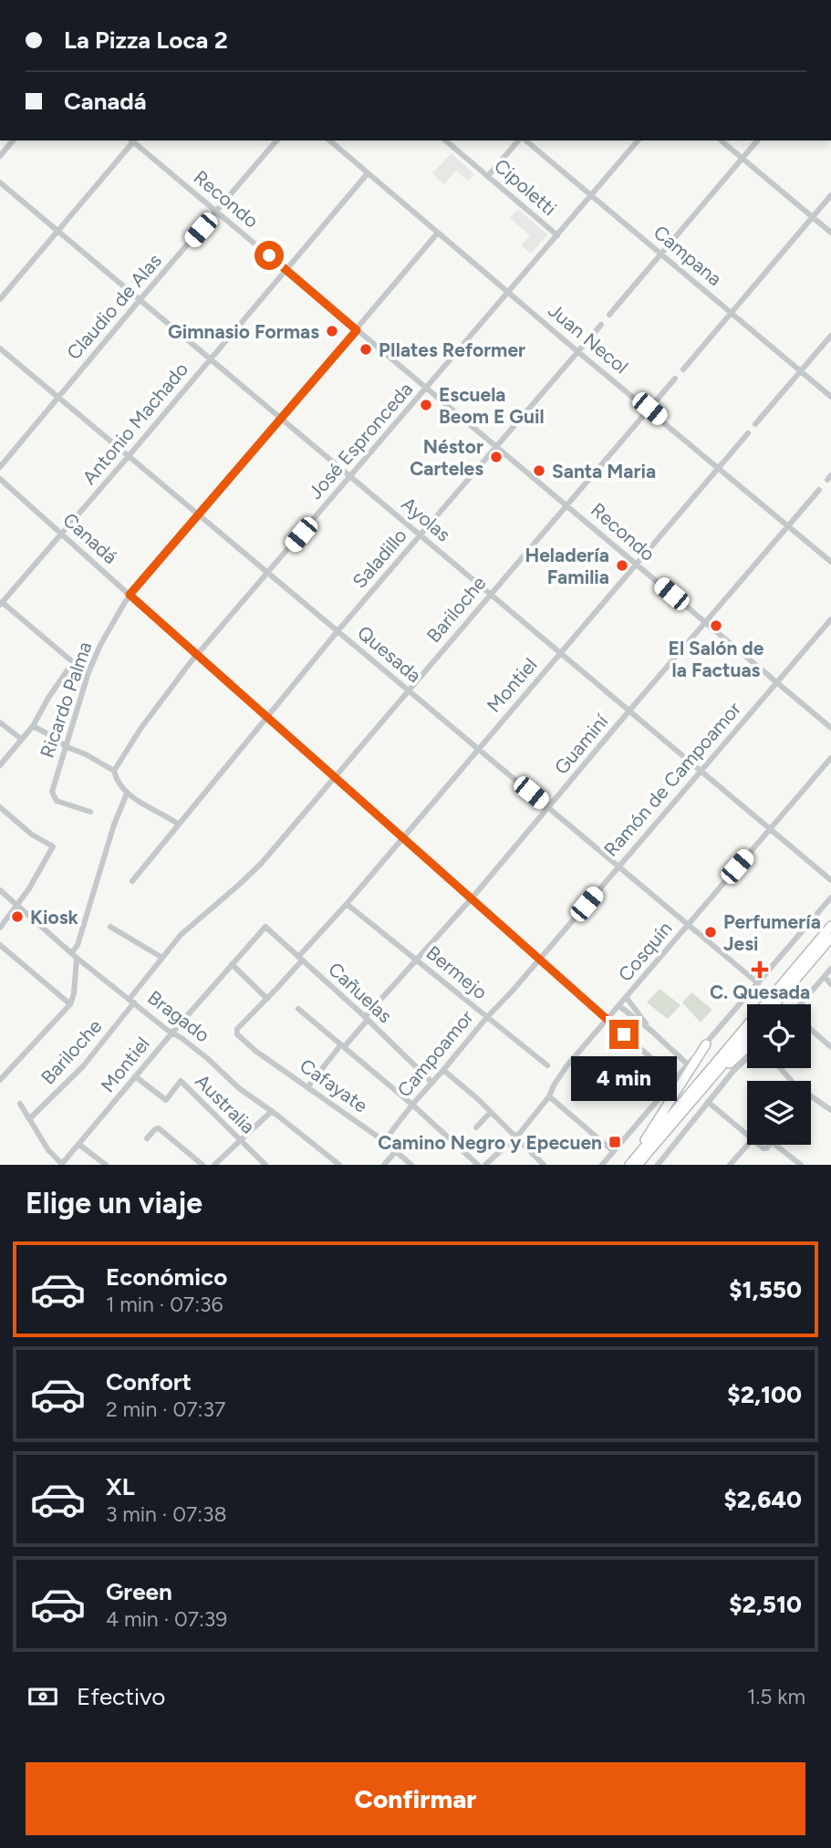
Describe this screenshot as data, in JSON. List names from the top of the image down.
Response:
{
  "streets": {
    "street": [
      "Cipoletti",
      "Recondo",
      "Campana",
      "Claudio de Alas",
      "Juan Necol",
      "Antonio Machado",
      "José Espronceda",
      "Ayolas",
      "Canadá",
      "Saladillo",
      "Bariloche",
      "Quesada",
      "Montiel",
      "Ricardo Palma",
      "Guaminí",
      "Ramón de Campoamor",
      "Cosquín",
      "Bermejo",
      "Cañuelas",
      "Bragado",
      "Campoamor",
      "Cafayate",
      "Australia"
    ]
  },
  "crossings": [
    ["Cipoletti", "José Espronceda"],
    ["Recondo", "Claudio de Alas"],
    ["Recondo", "Antonio Machado"],
    ["Recondo", "José Espronceda"],
    ["Recondo", "Saladillo"],
    ["Recondo", "Bariloche"],
    ["Recondo", "Montiel"],
    ["Recondo", "Ricardo Palma"],
    ["Recondo", "Guaminí"],
    ["Recondo", "Ramón de Campoamor"],
    ["Campana", "José Espronceda"],
    ["Claudio de Alas", "Ayolas"],
    ["Claudio de Alas", "Quesada"],
    ["Juan Necol", "Antonio Machado"],
    ["Juan Necol", "José Espronceda"],
    ["Juan Necol", "Saladillo"],
    ["Juan Necol", "Bariloche"],
    ["Juan Necol", "Montiel"],
    ["Juan Necol", "Ricardo Palma"],
    ["Juan Necol", "Guaminí"],
    ["Antonio Machado", "Ayolas"],
    ["Antonio Machado", "Canadá"],
    ["Antonio Machado", "Quesada"],
    ["José Espronceda", "Ayolas"],
    ["José Espronceda", "Canadá"],
    ["José Espronceda", "Quesada"],
    ["Ayolas", "Saladillo"],
    ["Ayolas", "Bariloche"],
    ["Ayolas", "Montiel"],
    ["Ayolas", "Ricardo Palma"],
    ["Ayolas", "Guaminí"],
    ["Ayolas", "Ramón de Campoamor"],
    ["Ayolas", "Cosquín"],
    ["Canadá", "Saladillo"],
    ["Canadá", "Bariloche"],
    ["Canadá", "Montiel"],
    ["Canadá", "Ricardo Palma"],
    ["Canadá", "Guaminí"],
    ["Canadá", "Ramón de Campoamor"],
    ["Canadá", "Cosquín"],
    ["Canadá", "Campoamor"],
    ["Saladillo", "Quesada"],
    ["Bariloche", "Quesada"],
    ["Bariloche", "Bragado"],
    ["Quesada", "Montiel"],
    ["Quesada", "Ricardo Palma"],
    ["Quesada", "Guaminí"],
    ["Quesada", "Ramón de Campoamor"],
    ["Quesada", "Cosquín"],
    ["Montiel", "Bermejo"],
    ["Montiel", "Cañuelas"],
    ["Montiel", "Bragado"],
    ["Montiel", "Cafayate"],
    ["Montiel", "Australia"],
    ["Guaminí", "Bermejo"],
    ["Guaminí", "Cañuelas"],
    ["Guaminí", "Cafayate"],
    ["Ramón de Campoamor", "Campoamor"],
    ["Bermejo", "Campoamor"],
    ["Cañuelas", "Campoamor"],
    ["Campoamor", "Cafayate"]
  ],
  "places": {
    "other": [
      "Gimnasio Formas",
      "PIlates Reformer",
      "Escuela Beom E Guil",
      "Néstor Carteles",
      "Santa Maria",
      "Heladería Familia",
      "El Salón de la Factuas",
      "Kiosk",
      "Perfumería Jesi"
    ],
    "health": ["C. Quesada"],
    "transit": ["Camino Negro y Epecuen"]
  },
  "page": {
    "banner": ["La Pizza Loca 2", "Canadá"],
    "bubble": "4 min",
    "heading": "Elige un viaje",
    "list": [
      {
        "name": "Económico",
        "note": "1 min · 07:36",
        "value": "$1,550"
      },
      {
        "name": "Confort",
        "note": "2 min · 07:37",
        "value": "$2,100"
      },
      {
        "name": "XL",
        "note": "3 min · 07:38",
        "value": "$2,640"
      },
      {
        "name": "Green",
        "note": "4 min · 07:39",
        "value": "$2,510"
      }
    ],
    "pay": ["Efectivo", "1.5 km"],
    "buttons": "Confirmar"
  }
}
